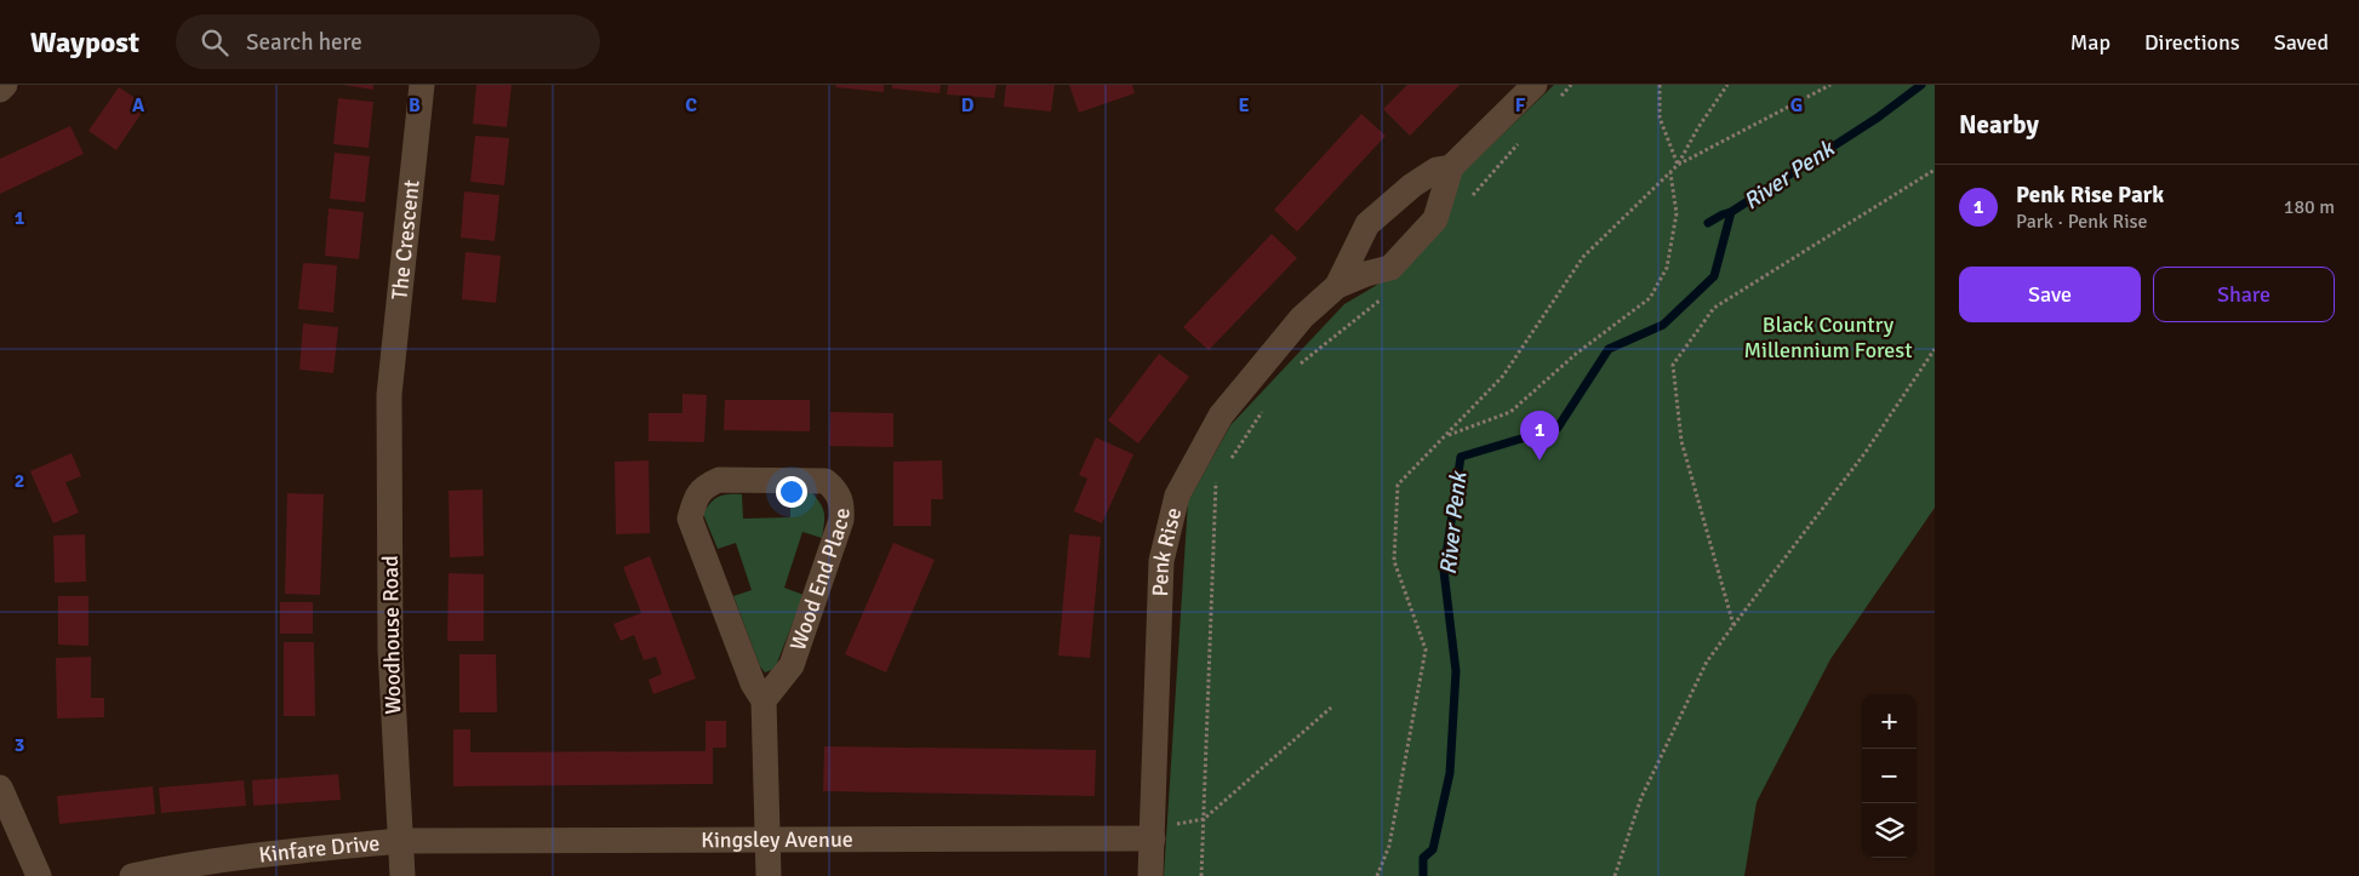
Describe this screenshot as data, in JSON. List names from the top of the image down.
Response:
{
  "streets": {
    "street": [
      "The Crescent",
      "Penk Rise",
      "Wood End Place",
      "Woodhouse Road",
      "Kingsley Avenue",
      "Kinfare Drive"
    ]
  },
  "crossings": [
    ["The Crescent", "Woodhouse Road"],
    ["Penk Rise", "Kingsley Avenue"],
    ["Wood End Place", "Kingsley Avenue"],
    ["Woodhouse Road", "Kingsley Avenue"],
    ["Woodhouse Road", "Kinfare Drive"],
    ["Kingsley Avenue", "Kinfare Drive"]
  ],
  "water": ["River Penk"],
  "parks": ["Black Country Millennium Forest"],
  "page": {
    "header": "Waypost",
    "search": "Search here",
    "nav": ["Map", "Directions", "Saved"],
    "heading": "Nearby",
    "list": [
      {
        "mark": "1",
        "name": "Penk Rise Park",
        "note": "Park · Penk Rise",
        "value": "180 m"
      }
    ],
    "buttons": ["Save", "Share"],
    "pins": "1",
    "map_buttons": ["+", "−"]
  },
  "grid": {
    "columns": [
      "A",
      "B",
      "C",
      "D",
      "E",
      "F",
      "G"
    ],
    "rows": ["1", "2", "3"]
  }
}
